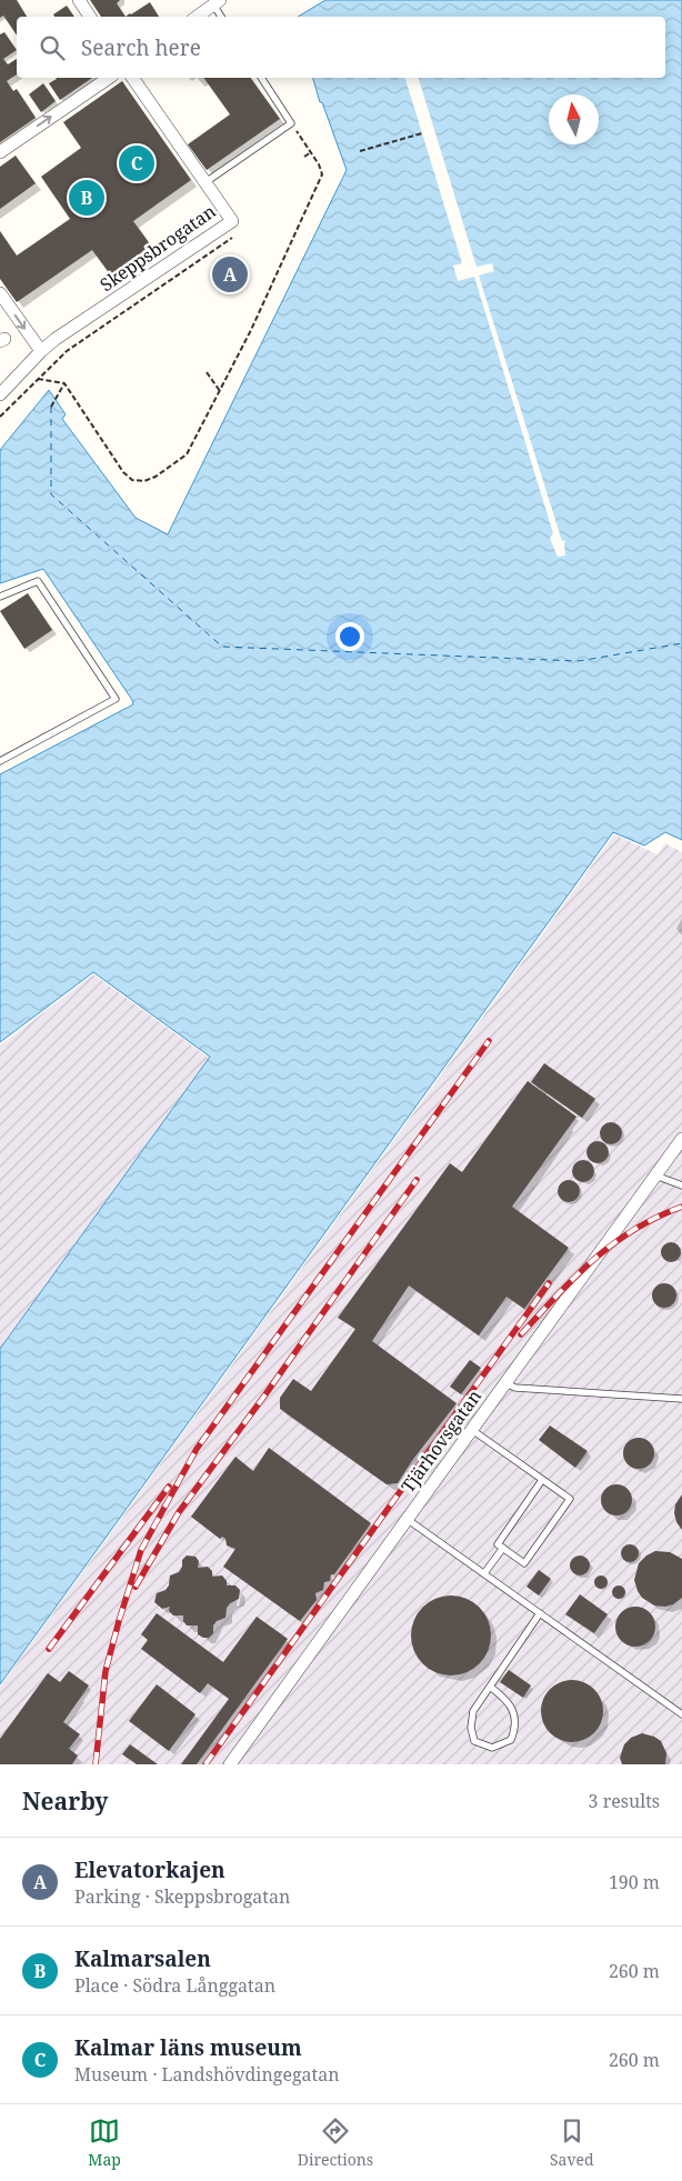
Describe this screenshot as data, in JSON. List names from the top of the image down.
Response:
{
  "streets": {
    "street": ["Skeppsbrogatan", "Tjärhovsgatan"]
  },
  "north": "top",
  "page": {
    "search": "Search here",
    "pins": ["C", "B", "A"],
    "heading": ["Nearby", "3 results"],
    "list": [
      {
        "mark": "A",
        "name": "Elevatorkajen",
        "note": "Parking · Skeppsbrogatan",
        "value": "190 m"
      },
      {
        "mark": "B",
        "name": "Kalmarsalen",
        "note": "Place · Södra Långgatan",
        "value": "260 m"
      },
      {
        "mark": "C",
        "name": "Kalmar läns museum",
        "note": "Museum · Landshövdingegatan",
        "value": "260 m"
      }
    ],
    "nav": ["Map", "Directions", "Saved"]
  }
}
